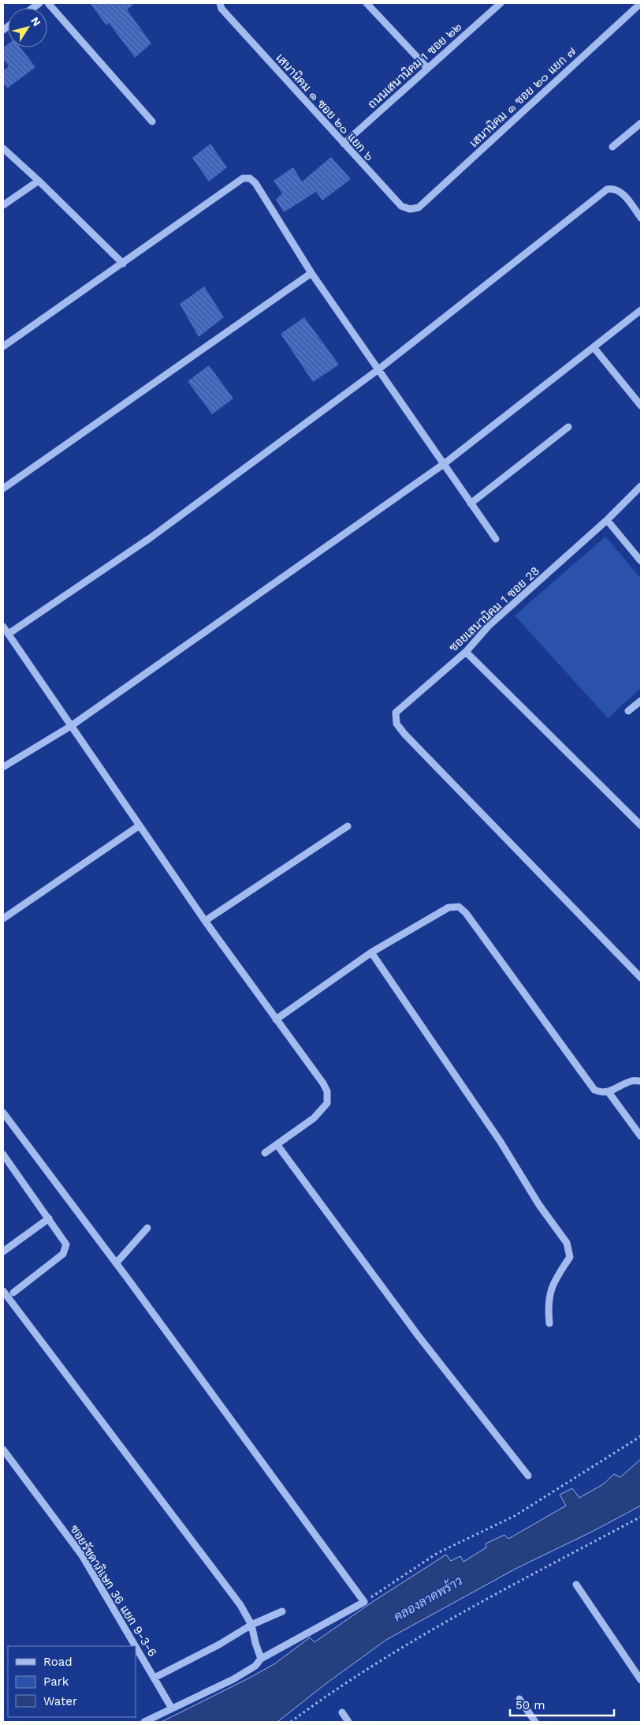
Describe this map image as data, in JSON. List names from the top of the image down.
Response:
{
  "streets": {
    "street": [
      "ถนนเสนานิคม 1 ซอย ๒๒",
      "เสนานิคม ๑ ซอย ๒๐ แยก ๗",
      "เสนานิคม ๑ ซอย ๒๐ แยก ๖",
      "ซอยเสนานิคม 1 ซอย 28",
      "ซอยรัชดาภิเษก 36 แยก 9-3-6"
    ]
  },
  "crossings": [
    ["ถนนเสนานิคม 1 ซอย ๒๒", "เสนานิคม ๑ ซอย ๒๐ แยก ๖"],
    ["เสนานิคม ๑ ซอย ๒๐ แยก ๗", "เสนานิคม ๑ ซอย ๒๐ แยก ๖"]
  ],
  "water": ["คลองลาดพร้าว"],
  "legend": ["Road", "Park", "Water"],
  "scale_bar": "50 m",
  "north": "top right"
}
